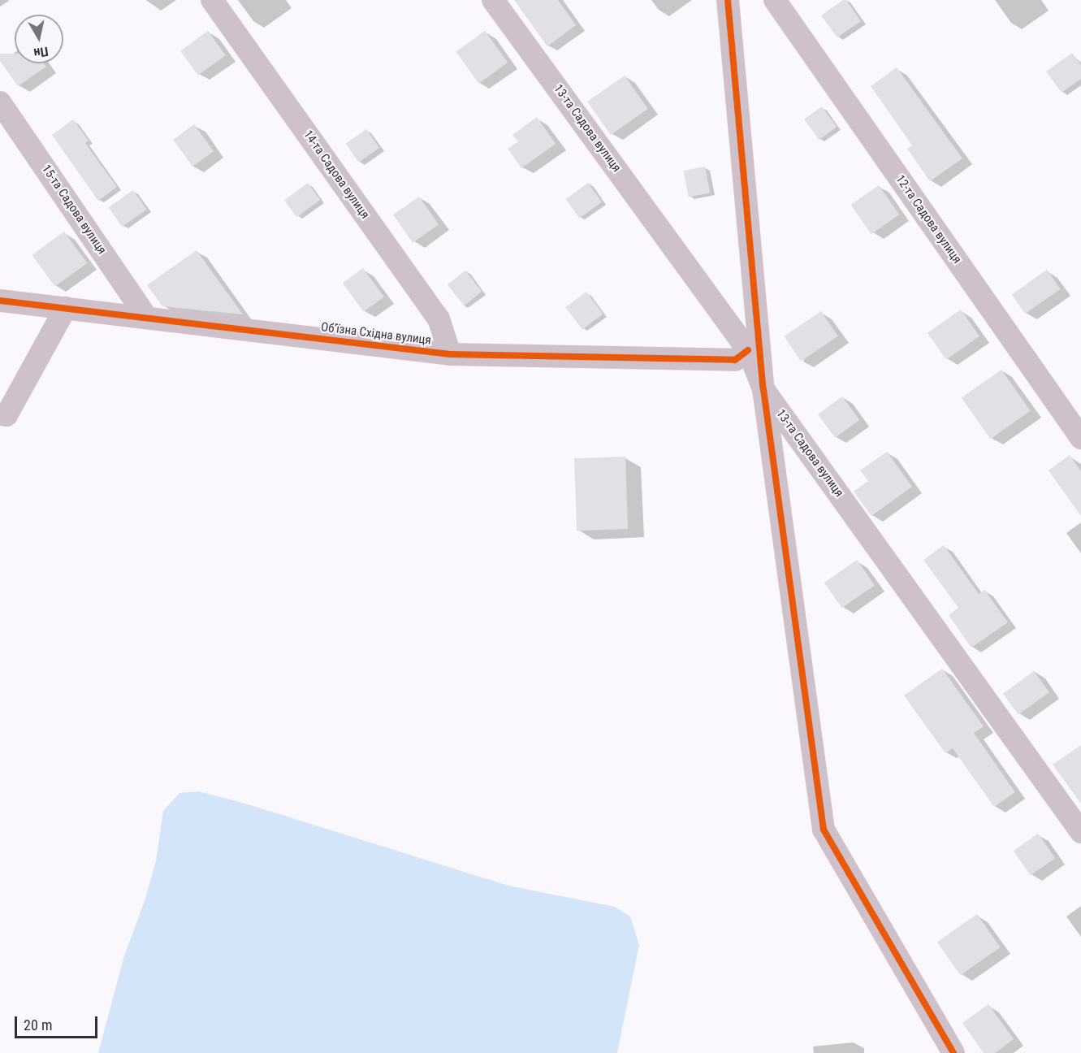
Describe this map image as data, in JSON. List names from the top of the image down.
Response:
{
  "streets": {
    "street": [
      "13-та Садова вулиця",
      "14-та Садова вулиця",
      "15-та Садова вулиця",
      "12-та Садова вулиця",
      "Обʼїзна Східна вулиця"
    ]
  },
  "crossings": [
    ["13-та Садова вулиця", "Обʼїзна Східна вулиця"],
    ["14-та Садова вулиця", "Обʼїзна Східна вулиця"],
    ["15-та Садова вулиця", "Обʼїзна Східна вулиця"]
  ],
  "scale_bar": "20 m",
  "north": "bottom"
}
